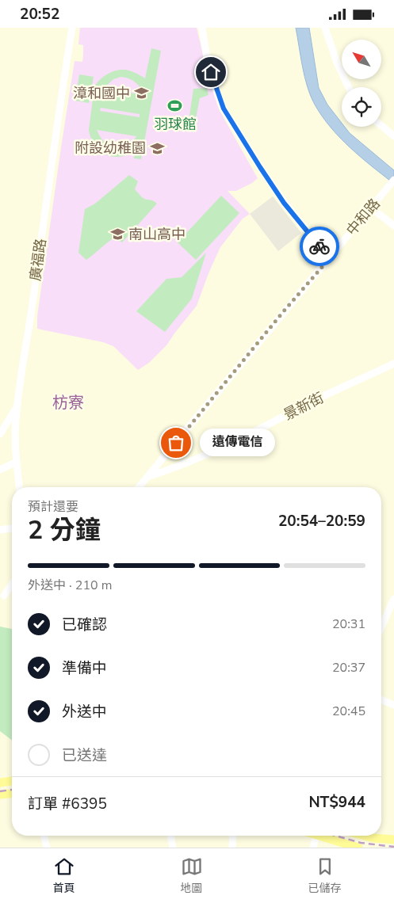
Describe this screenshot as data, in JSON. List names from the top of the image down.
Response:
{
  "streets": {
    "street": ["中和路", "廣福路", "景新街"]
  },
  "crossings": [
    ["中和路", "景新街"]
  ],
  "districts": ["枋寮"],
  "places": {
    "school or university": ["漳和國中", "附設幼稚園", "南山高中"],
    "sports": ["羽球館"],
    "other": ["遠傳電信"]
  },
  "north": "top left",
  "page": {
    "status": "20:52",
    "bubble": "遠傳電信",
    "heading": ["2 分鐘", "預計還要", "20:54–20:59"],
    "panel": ["訂單 #6395", "NT$944"],
    "bar": "外送中 · 210 m",
    "list": [
      ["已確認", "20:31"],
      ["準備中", "20:37"],
      ["外送中", "20:45"],
      "已送達"
    ],
    "tabs": ["首頁", "地圖", "已儲存"]
  }
}
